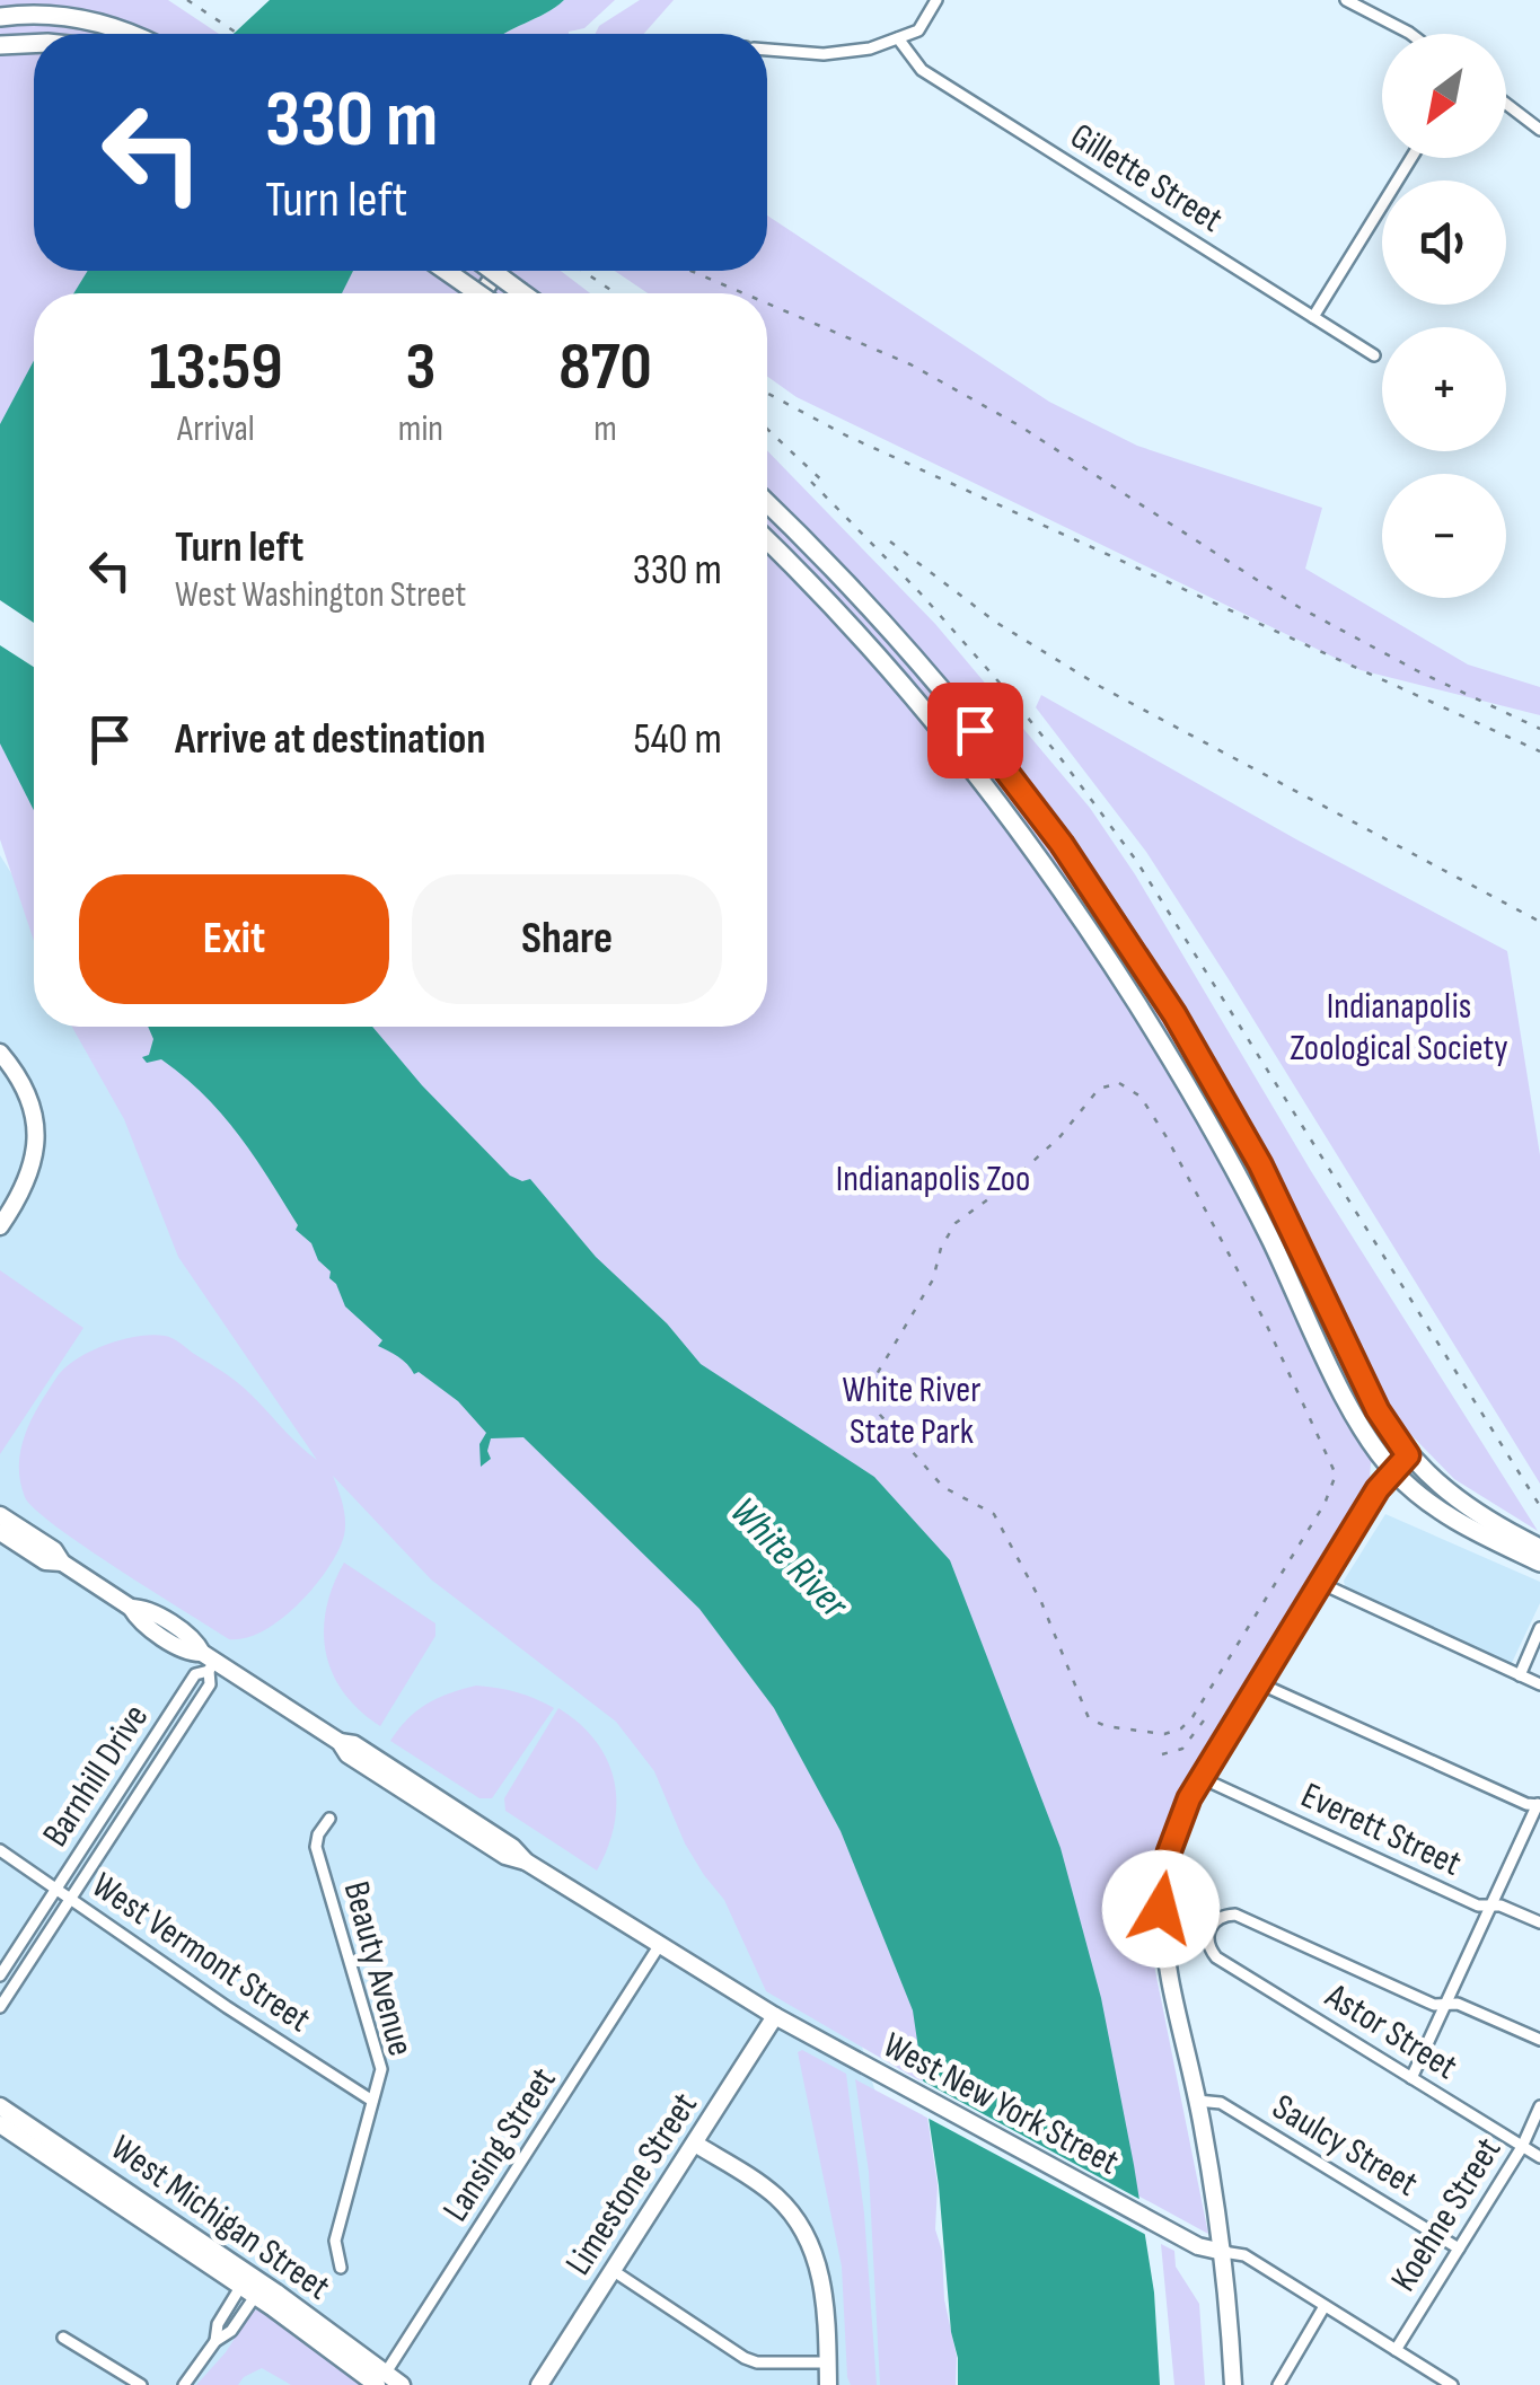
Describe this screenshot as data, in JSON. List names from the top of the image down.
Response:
{
  "streets": {
    "main road": ["West New York Street", "Limestone Street", "West Michigan Street"],
    "street": [
      "Gillette Street",
      "Barnhill Drive",
      "Everett Street",
      "West Vermont Street",
      "Beauty Avenue",
      "Astor Street",
      "Lansing Street",
      "Saulcy Street",
      "Koehne Street"
    ]
  },
  "crossings": [
    ["Barnhill Drive", "West Vermont Street"],
    ["Barnhill Drive", "West New York Street"],
    ["West Vermont Street", "Beauty Avenue"],
    ["Astor Street", "Koehne Street"],
    ["West New York Street", "Lansing Street"],
    ["West New York Street", "Limestone Street"],
    ["West New York Street", "Koehne Street"],
    ["Lansing Street", "West Michigan Street"],
    ["Saulcy Street", "Koehne Street"]
  ],
  "water": ["White River"],
  "parks": ["Indianapolis Zoological Society", "Indianapolis Zoo", "White River State Park"],
  "north": "bottom left",
  "page": {
    "map_buttons": ["+", "−"],
    "turn": ["330 m", "Turn left"],
    "eta": [
      "13:59",
      "Arrival",
      "3",
      "min",
      "870",
      "m"
    ],
    "list": [
      {
        "name": "Turn left",
        "note": "West Washington Street",
        "value": "330 m"
      },
      {
        "name": "Arrive at destination",
        "value": "540 m"
      }
    ],
    "buttons": ["Exit", "Share"]
  }
}
